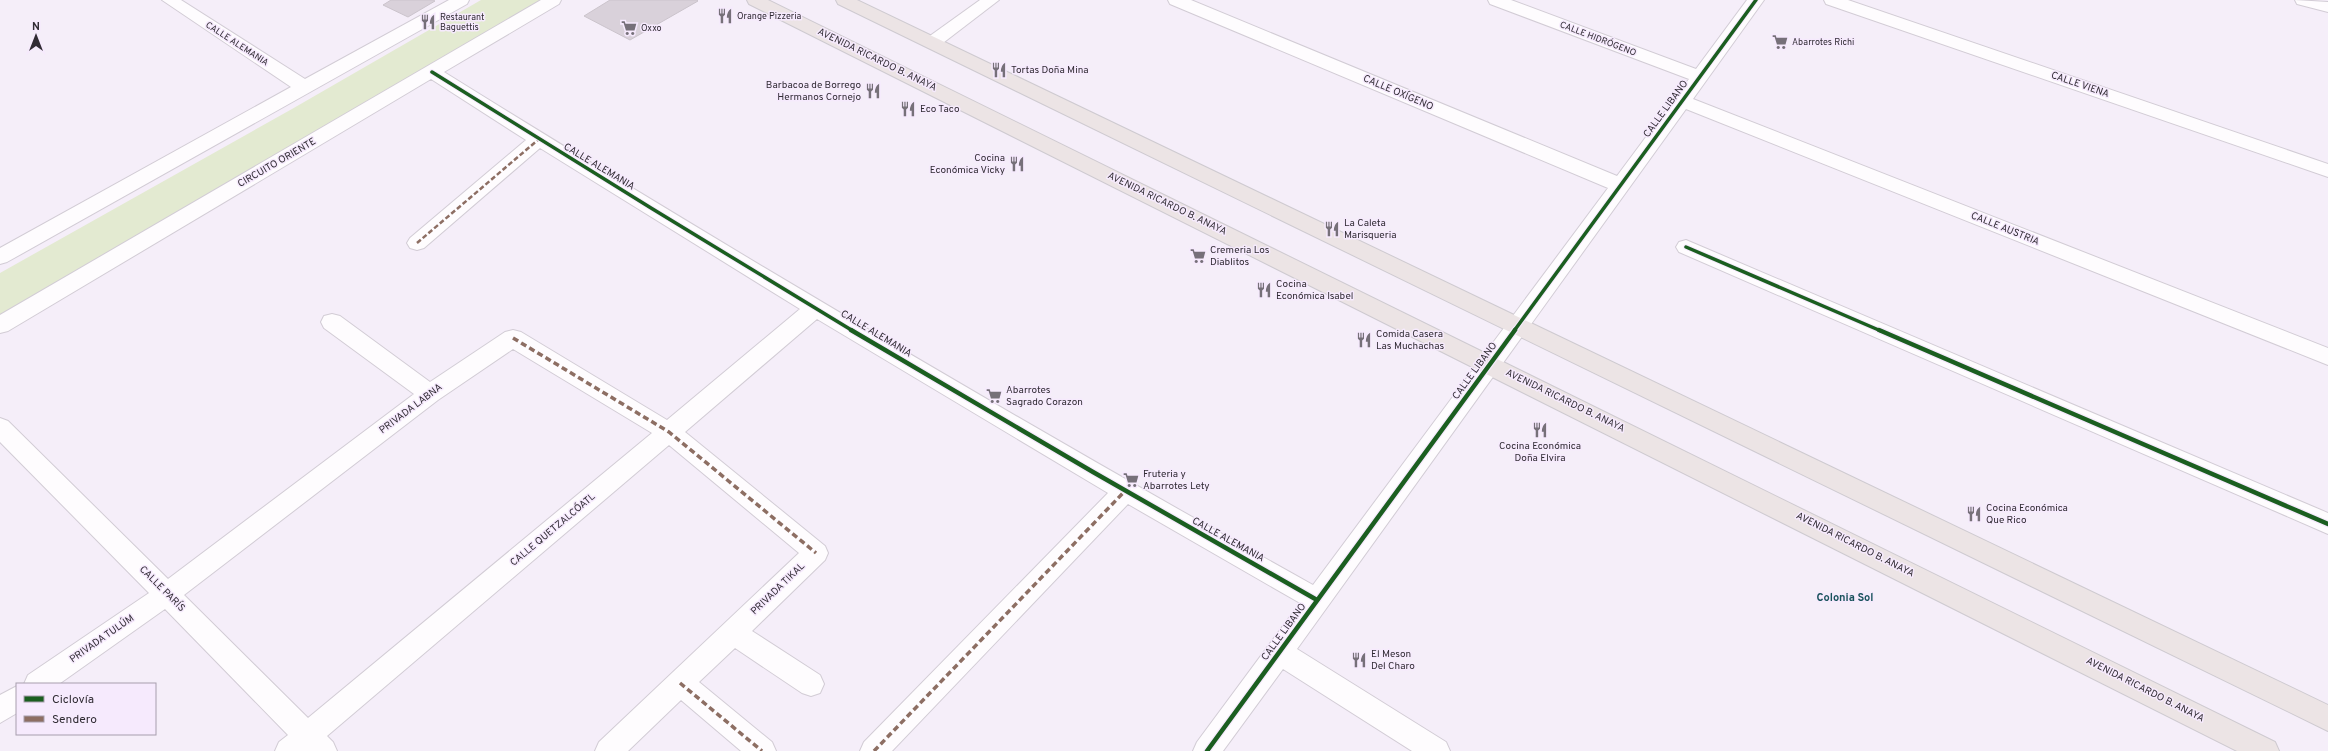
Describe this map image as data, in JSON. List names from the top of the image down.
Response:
{
  "streets": {
    "main road": ["AVENIDA RICARDO B. ANAYA"],
    "street": [
      "CALLE HIDRÓGENO",
      "CALLE ALEMANIA",
      "CALLE VIENA",
      "CALLE OXÍGENO",
      "CALLE LIBANO",
      "CIRCUITO ORIENTE",
      "CALLE AUSTRIA",
      "PRIVADA LABNA",
      "CALLE QUETZALCÓATL",
      "CALLE PARÍS",
      "PRIVADA TIKAL",
      "PRIVADA TULÚM"
    ]
  },
  "crossings": [
    ["CALLE HIDRÓGENO", "CALLE LIBANO"],
    ["CALLE ALEMANIA", "CALLE LIBANO"],
    ["CALLE ALEMANIA", "CIRCUITO ORIENTE"],
    ["CALLE ALEMANIA", "CALLE QUETZALCÓATL"],
    ["AVENIDA RICARDO B. ANAYA", "CALLE LIBANO"],
    ["CALLE OXÍGENO", "CALLE LIBANO"],
    ["CALLE LIBANO", "CALLE AUSTRIA"],
    ["PRIVADA LABNA", "CALLE QUETZALCÓATL"],
    ["PRIVADA LABNA", "CALLE PARÍS"],
    ["PRIVADA LABNA", "PRIVADA TIKAL"],
    ["PRIVADA LABNA", "PRIVADA TULÚM"],
    ["CALLE QUETZALCÓATL", "CALLE PARÍS"],
    ["CALLE QUETZALCÓATL", "PRIVADA TIKAL"],
    ["CALLE PARÍS", "PRIVADA TULÚM"]
  ],
  "districts": ["Colonia Sol"],
  "places": {
    "restaurant": [
      "Orange Pizzeria",
      "Restaurant Baguettis",
      "Tortas Doña Mina",
      "Barbacoa de Borrego Hermanos Cornejo",
      "Eco Taco",
      "Cocina Económica Vicky",
      "La Caleta Marisqueria",
      "Cocina Económica Isabel",
      "Comida Casera Las Muchachas",
      "Cocina Económica Doña Elvira",
      "Cocina Económica Que Rico",
      "El Meson Del Charo"
    ],
    "supermarket": [
      "Oxxo",
      "Abarrotes Richi",
      "Cremeria Los Diablitos",
      "Abarrotes Sagrado Corazon",
      "Fruteria y Abarrotes Lety"
    ]
  },
  "legend": ["Ciclovía", "Sendero"],
  "north": "top"
}
